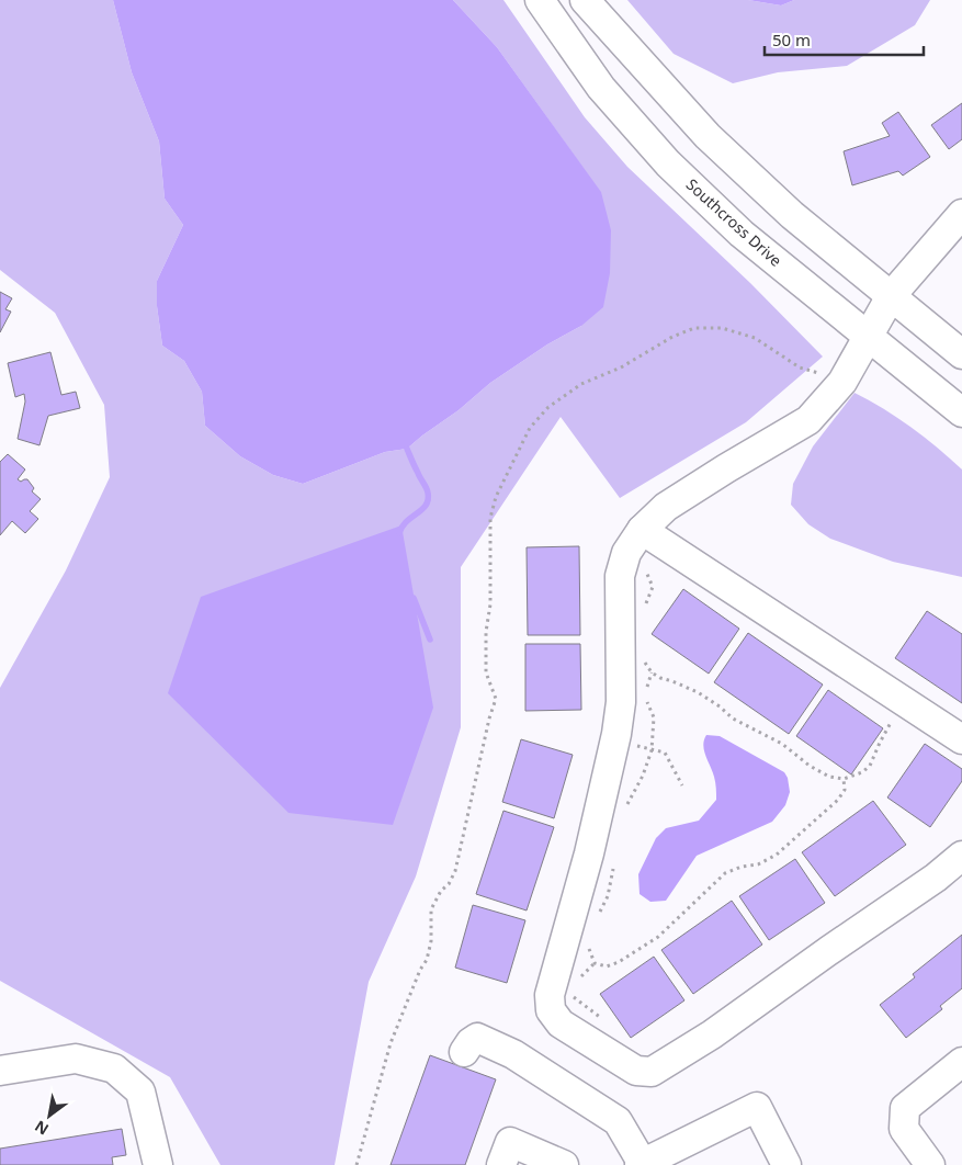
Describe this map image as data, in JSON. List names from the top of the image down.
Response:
{
  "streets": {
    "street": ["Southcross Drive"]
  },
  "scale_bar": "50 m",
  "north": "bottom left"
}
